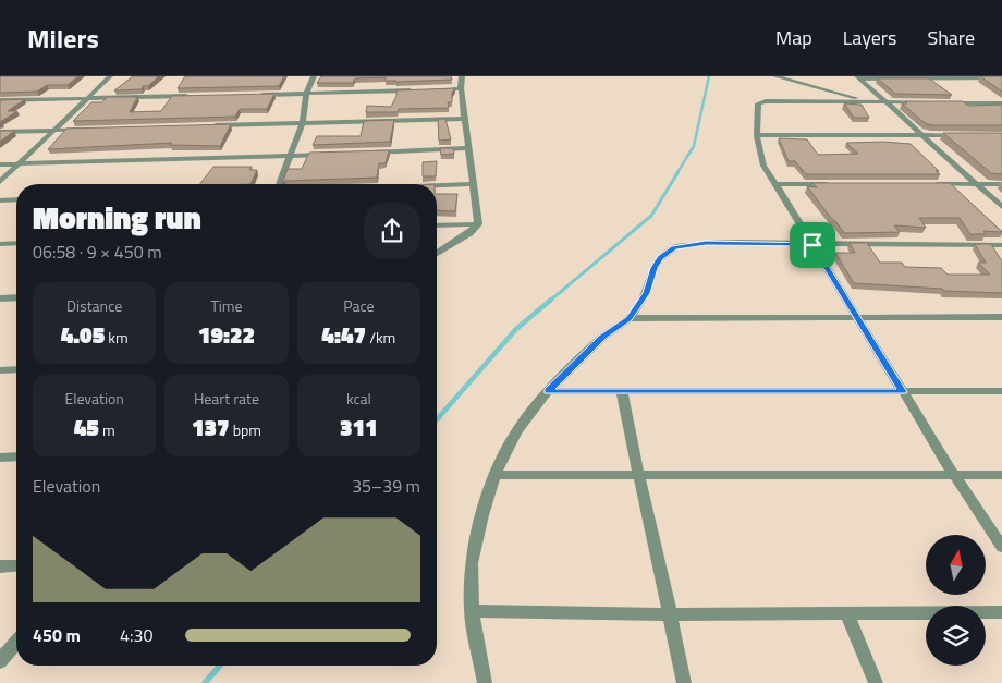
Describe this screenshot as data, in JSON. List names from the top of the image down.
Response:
{
  "north": "top",
  "page": {
    "header": "Milers",
    "nav": ["Map", "Layers", "Share"],
    "heading": ["Morning run", "06:58 · 9 × 450 m"],
    "stats": [
      ["Distance", "4.05 km"],
      ["Time", "19:22"],
      ["Pace", "4:47 /km"],
      ["Elevation", "45 m"],
      ["Heart rate", "137 bpm"],
      ["kcal", "311"]
    ],
    "chart": ["Elevation", "35–39 m"],
    "list": [
      {
        "name": "450 m",
        "note": "4:30"
      }
    ]
  }
}
